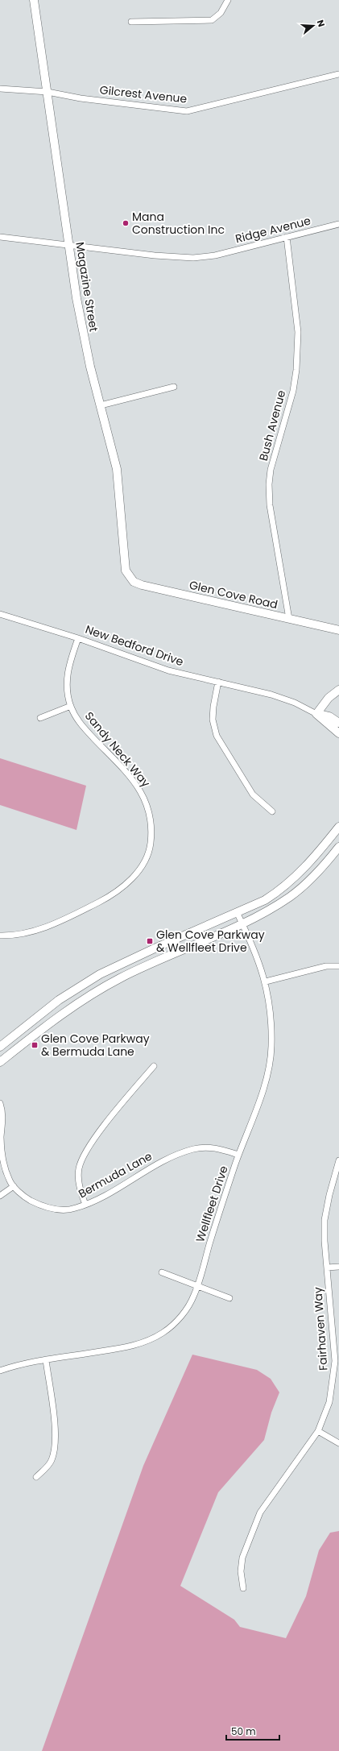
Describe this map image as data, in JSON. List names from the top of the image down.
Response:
{
  "streets": {
    "street": [
      "Gilcrest Avenue",
      "Ridge Avenue",
      "Magazine Street",
      "Bush Avenue",
      "Glen Cove Road",
      "New Bedford Drive",
      "Sandy Neck Way",
      "Bermuda Lane",
      "Wellfleet Drive",
      "Fairhaven Way"
    ]
  },
  "crossings": [
    ["Gilcrest Avenue", "Magazine Street"],
    ["Ridge Avenue", "Magazine Street"],
    ["Ridge Avenue", "Bush Avenue"],
    ["Magazine Street", "Glen Cove Road"],
    ["Bush Avenue", "Glen Cove Road"],
    ["New Bedford Drive", "Sandy Neck Way"],
    ["Bermuda Lane", "Wellfleet Drive"]
  ],
  "places": {
    "other": ["Mana Construction Inc"],
    "transit": ["Glen Cove Parkway & Wellfleet Drive", "Glen Cove Parkway & Bermuda Lane"]
  },
  "scale_bar": "50 m",
  "north": "right"
}
